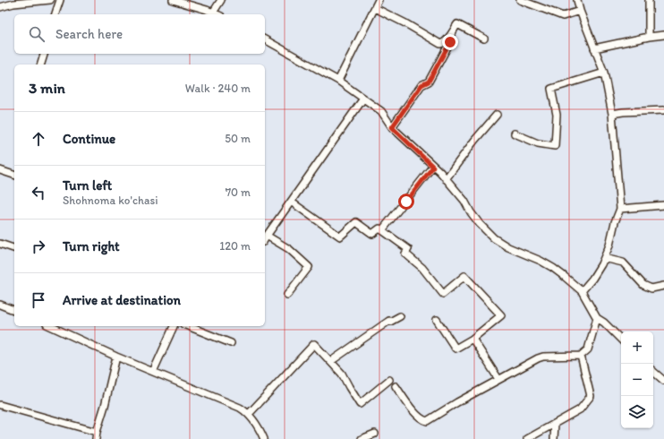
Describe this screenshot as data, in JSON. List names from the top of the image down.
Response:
{
  "page": {
    "search": "Search here",
    "heading": ["3 min", "Walk · 240 m"],
    "list": [
      ["Continue", "50 m"],
      ["Turn left", "Shohnoma ko'chasi", "70 m"],
      ["Turn right", "120 m"],
      "Arrive at destination"
    ],
    "map_buttons": ["+", "−"]
  }
}
